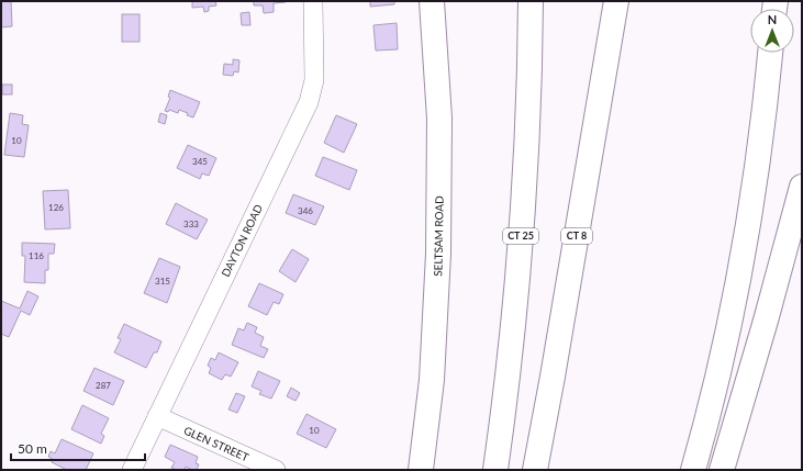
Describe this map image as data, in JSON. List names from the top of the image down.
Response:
{
  "streets": {
    "main road": ["SELTSAM ROAD", "CT 25", "CT 8"],
    "street": ["DAYTON ROAD", "GLEN STREET"]
  },
  "crossings": [
    ["DAYTON ROAD", "GLEN STREET"]
  ],
  "house_numbers": [
    "10",
    "345",
    "126",
    "346",
    "333",
    "116",
    "315",
    "287",
    "10"
  ],
  "scale_bar": "50 m",
  "north": "top"
}
